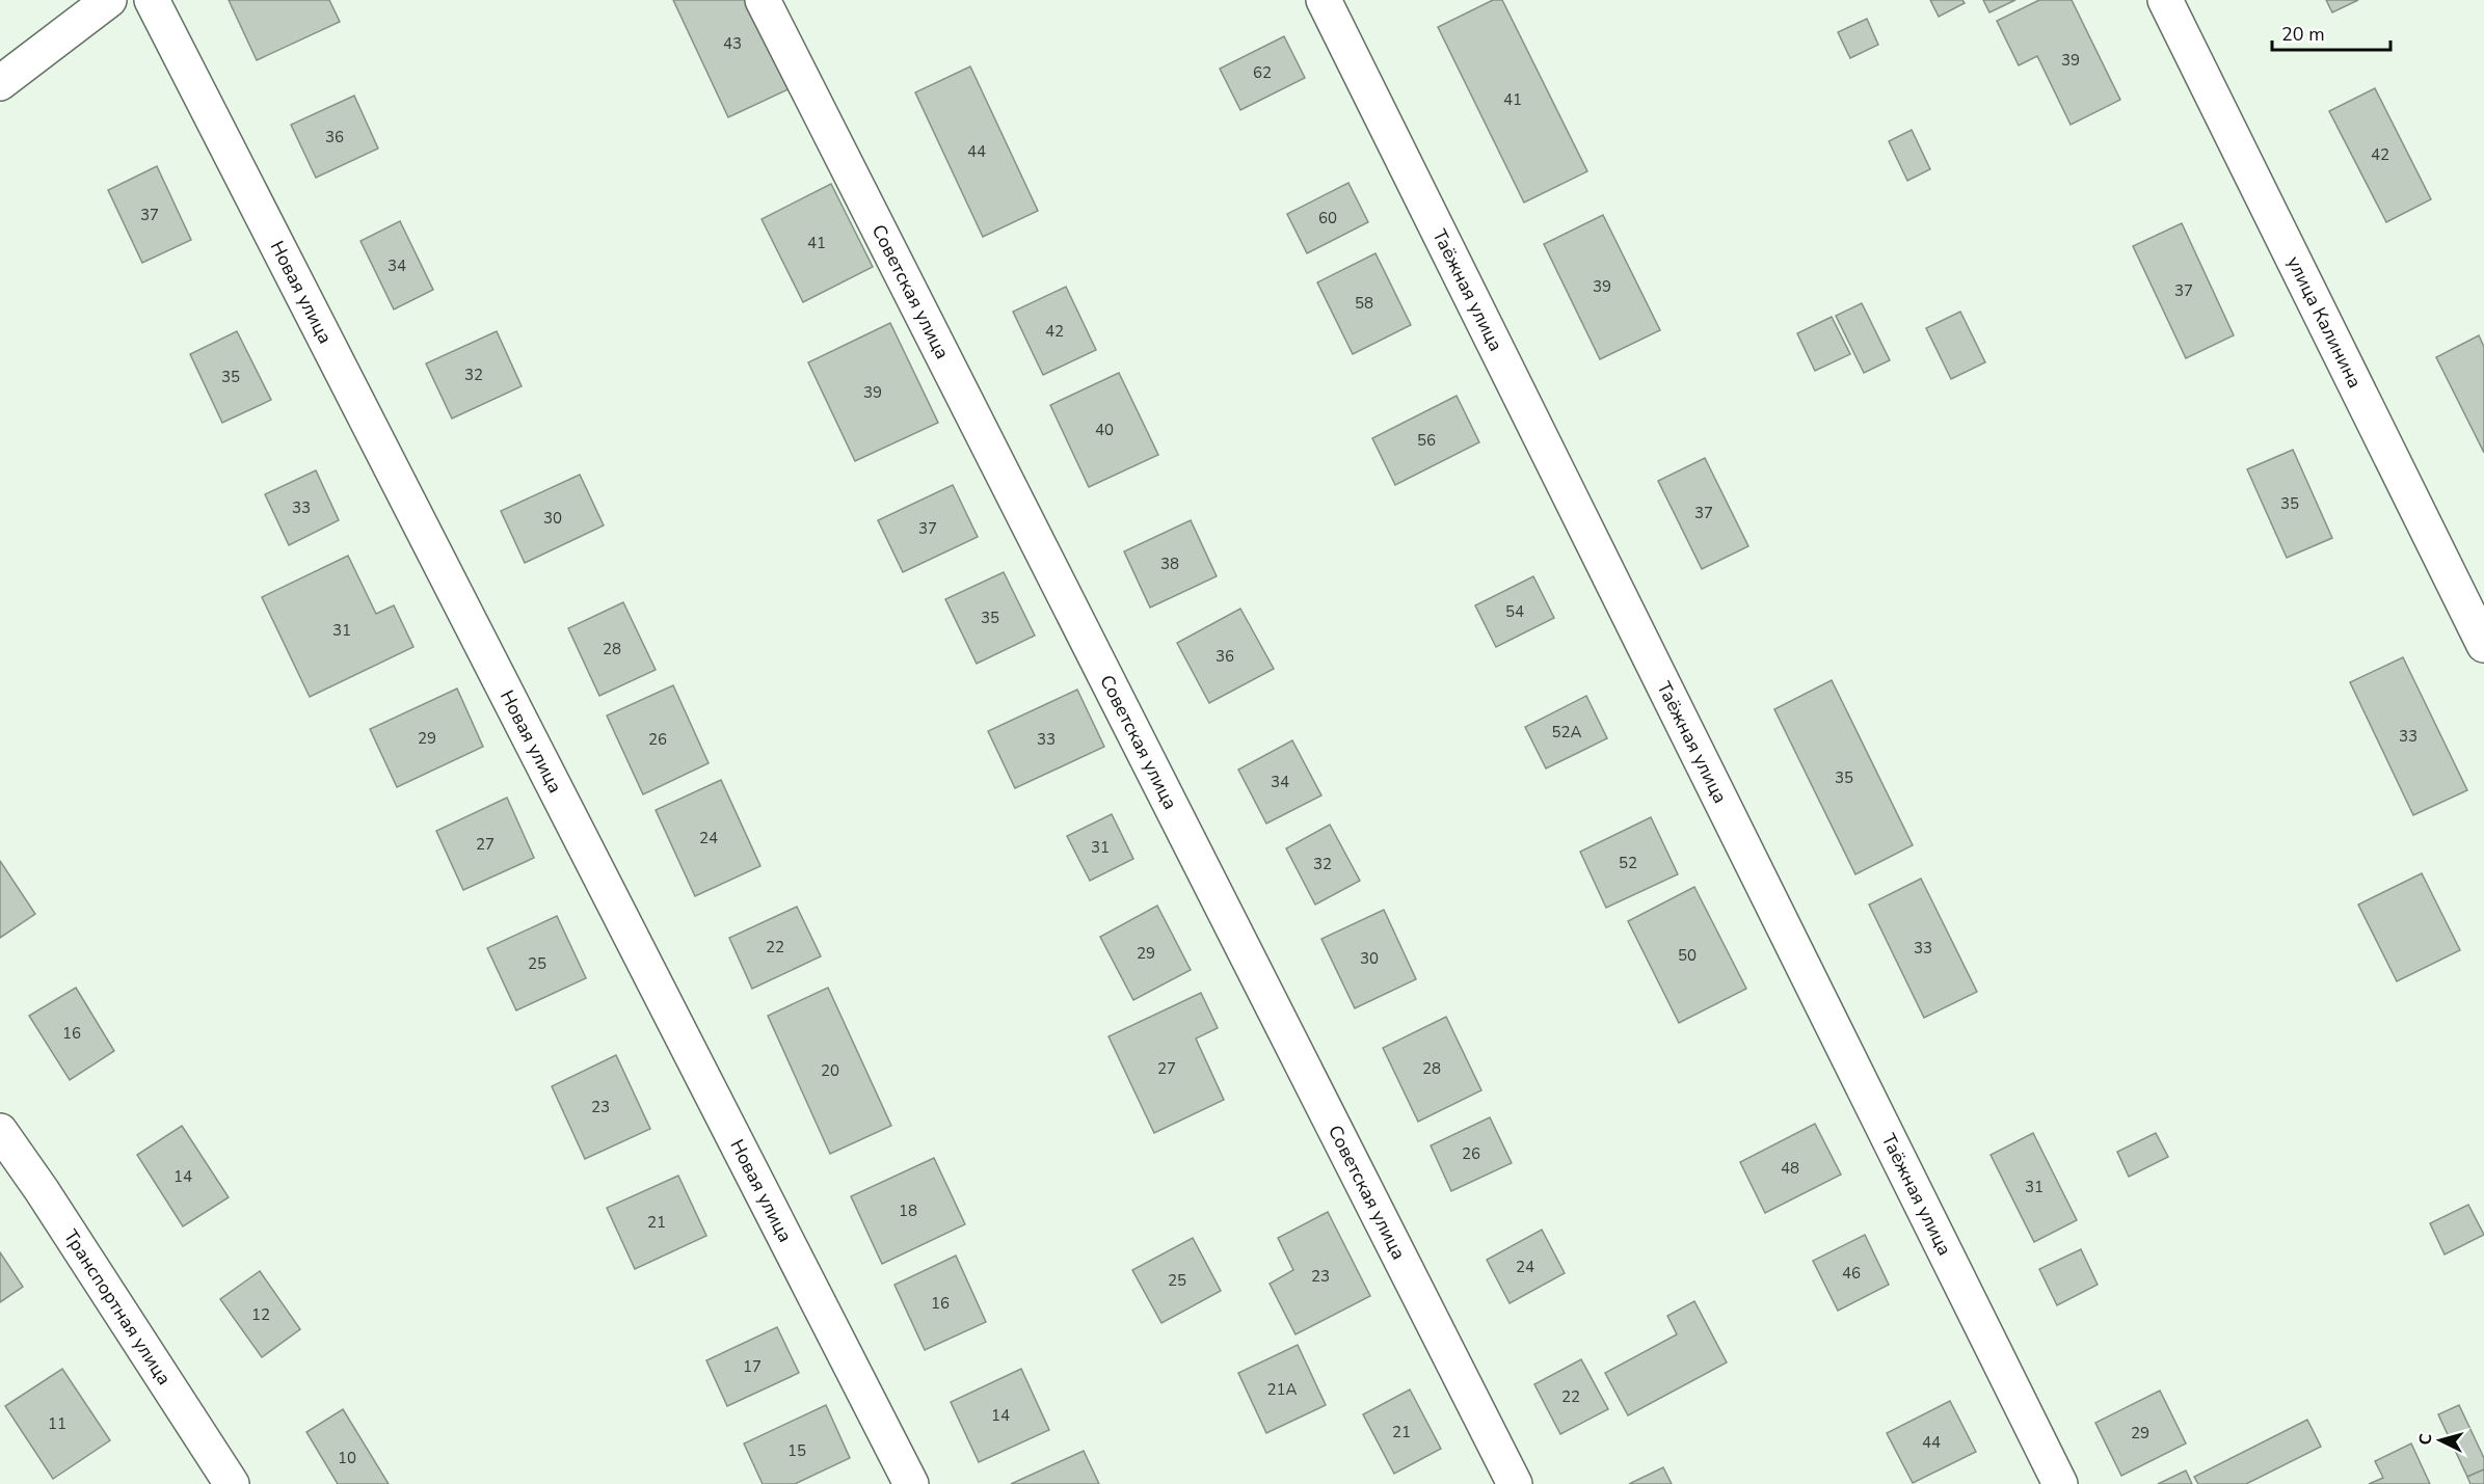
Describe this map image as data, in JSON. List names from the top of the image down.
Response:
{
  "streets": {
    "street": [
      "Таёжная улица",
      "Советская улица",
      "Новая улица",
      "улица Калинина",
      "Транспортная улица"
    ]
  },
  "house_numbers": [
    "43",
    "39",
    "62",
    "41",
    "36",
    "44",
    "42",
    "37",
    "60",
    "41",
    "34",
    "39",
    "37",
    "58",
    "42",
    "32",
    "35",
    "39",
    "40",
    "56",
    "35",
    "33",
    "37",
    "30",
    "37",
    "38",
    "54",
    "35",
    "31",
    "28",
    "36",
    "52А",
    "33",
    "29",
    "26",
    "33",
    "35",
    "34",
    "24",
    "27",
    "31",
    "52",
    "32",
    "22",
    "33",
    "29",
    "50",
    "30",
    "25",
    "16",
    "27",
    "28",
    "20",
    "23",
    "26",
    "48",
    "14",
    "31",
    "18",
    "21",
    "24",
    "46",
    "23",
    "25",
    "16",
    "12",
    "17",
    "21А",
    "22",
    "14",
    "11",
    "21",
    "29",
    "44",
    "15",
    "10"
  ],
  "scale_bar": "20 m",
  "north": "left"
}
